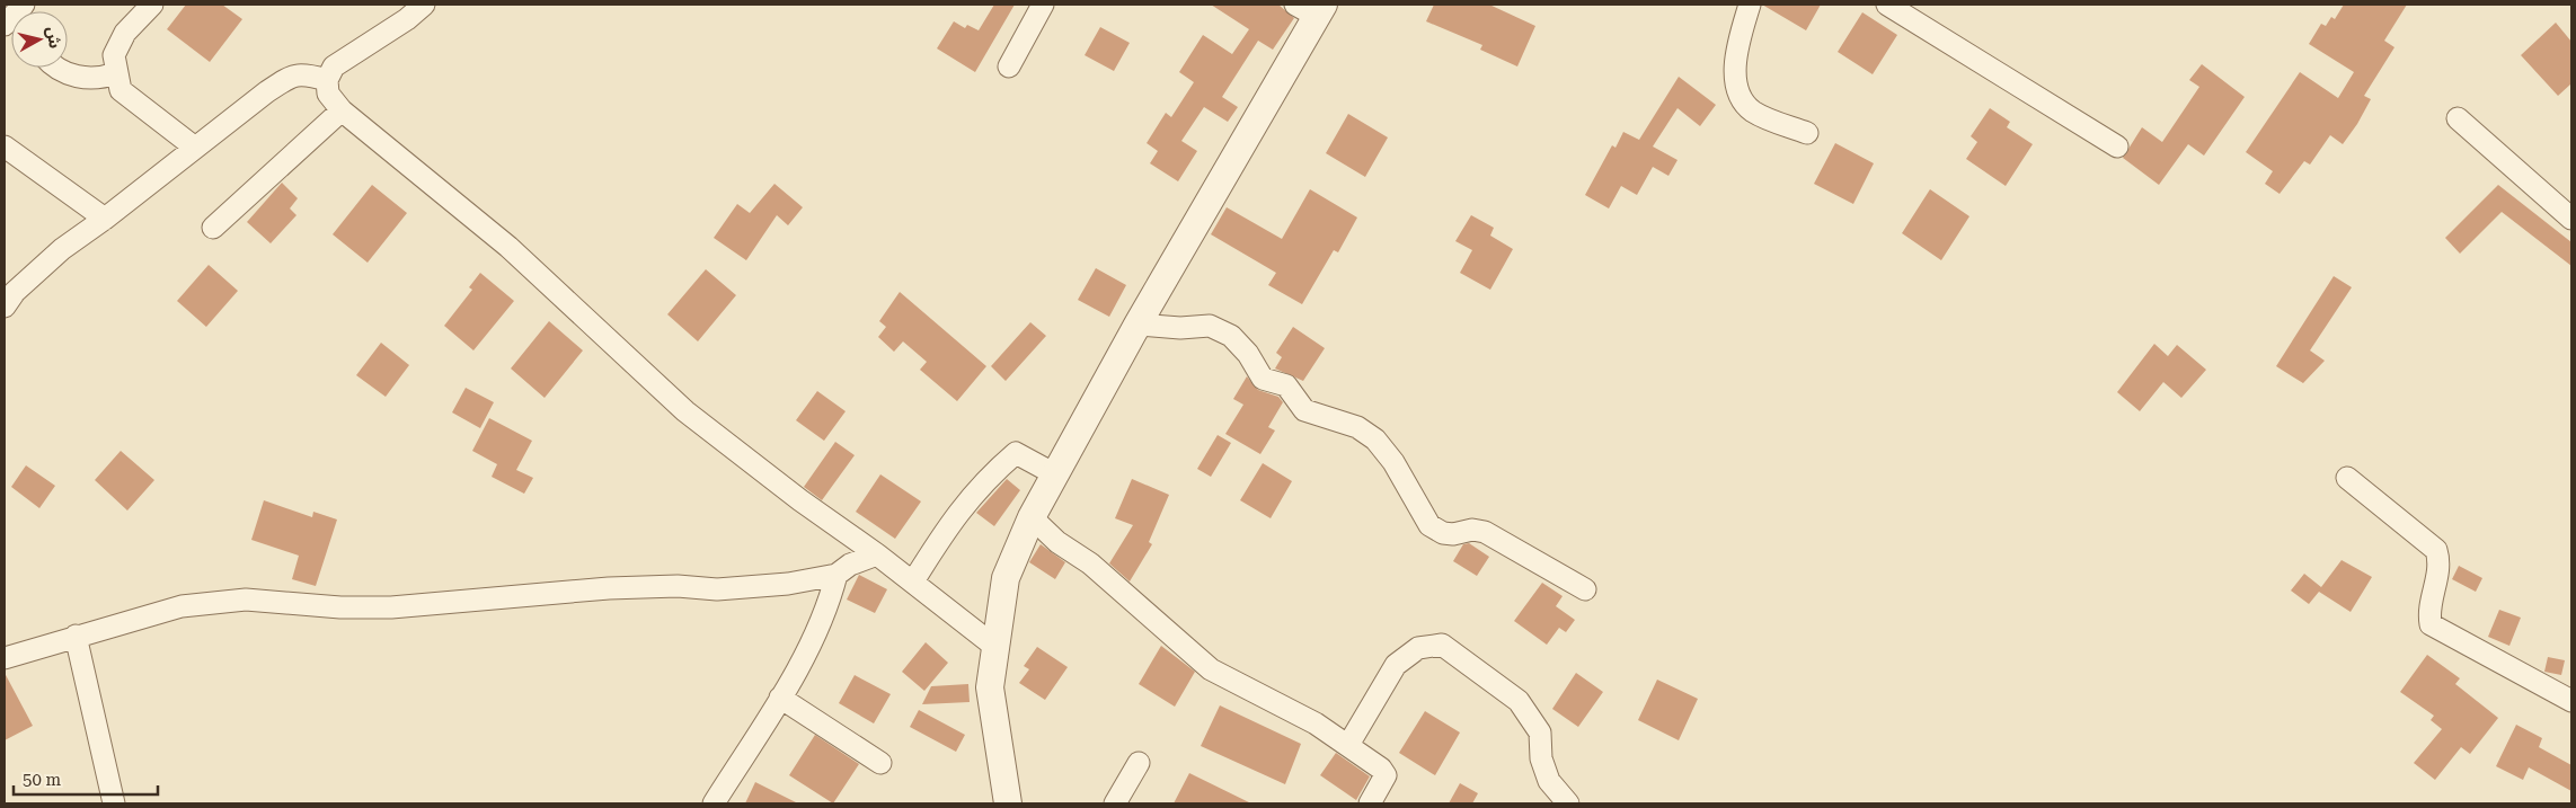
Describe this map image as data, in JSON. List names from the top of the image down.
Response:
{
  "scale_bar": "50 m",
  "north": "right"
}
